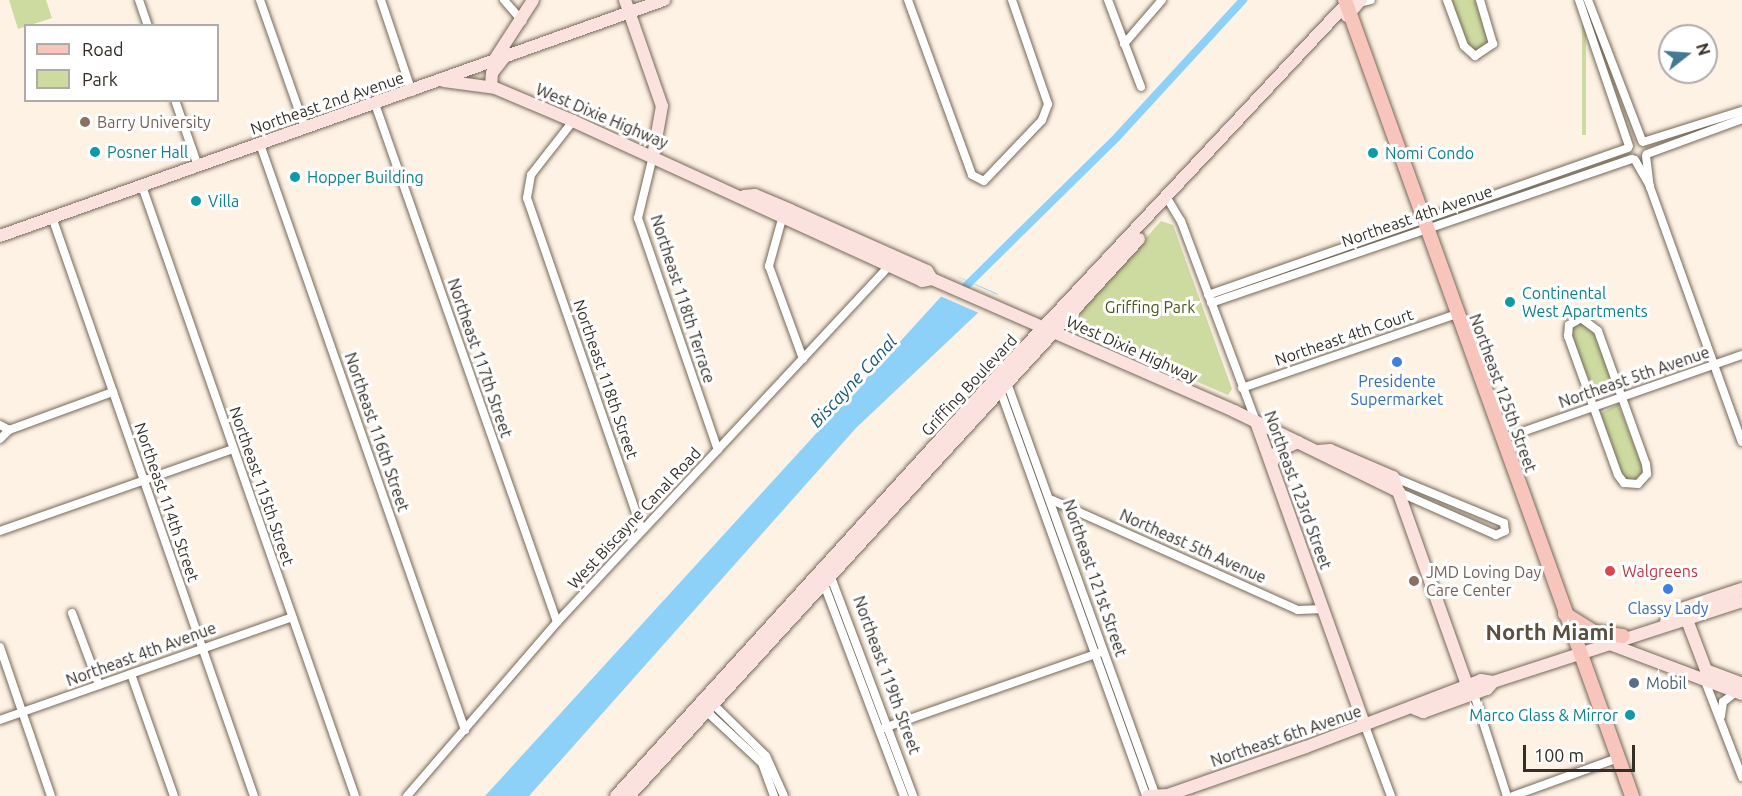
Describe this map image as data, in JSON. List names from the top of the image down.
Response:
{
  "streets": {
    "main road": [
      "Northeast 2nd Avenue",
      "West Dixie Highway",
      "Griffing Boulevard",
      "Northeast 125th Street",
      "Northeast 123rd Street",
      "Northeast 6th Avenue"
    ],
    "street": [
      "Northeast 4th Avenue",
      "Northeast 118th Terrace",
      "Northeast 4th Court",
      "Northeast 117th Street",
      "Northeast 5th Avenue",
      "Northeast 118th Street",
      "Northeast 116th Street",
      "Northeast 115th Street",
      "Northeast 114th Street",
      "West Biscayne Canal Road",
      "Northeast 121st Street",
      "Northeast 119th Street"
    ]
  },
  "crossings": [
    ["Northeast 2nd Avenue", "West Dixie Highway"],
    ["Northeast 2nd Avenue", "Northeast 117th Street"],
    ["Northeast 2nd Avenue", "Northeast 116th Street"],
    ["Northeast 2nd Avenue", "Northeast 115th Street"],
    ["Northeast 2nd Avenue", "Northeast 114th Street"],
    ["West Dixie Highway", "Northeast 118th Terrace"],
    ["West Dixie Highway", "Northeast 118th Street"],
    ["West Dixie Highway", "Griffing Boulevard"],
    ["West Dixie Highway", "Northeast 123rd Street"],
    ["West Dixie Highway", "West Biscayne Canal Road"],
    ["Northeast 4th Avenue", "Northeast 125th Street"],
    ["Northeast 4th Avenue", "Northeast 115th Street"],
    ["Northeast 4th Avenue", "Northeast 123rd Street"],
    ["Northeast 4th Avenue", "Northeast 114th Street"],
    ["Northeast 118th Terrace", "West Biscayne Canal Road"],
    ["Northeast 4th Court", "Northeast 125th Street"],
    ["Northeast 4th Court", "Northeast 123rd Street"],
    ["Northeast 117th Street", "West Biscayne Canal Road"],
    ["Northeast 5th Avenue", "Northeast 125th Street"],
    ["Northeast 5th Avenue", "Northeast 123rd Street"],
    ["Northeast 5th Avenue", "Northeast 121st Street"],
    ["Northeast 118th Street", "West Biscayne Canal Road"],
    ["Griffing Boulevard", "Northeast 125th Street"],
    ["Griffing Boulevard", "Northeast 123rd Street"],
    ["Griffing Boulevard", "Northeast 121st Street"],
    ["Griffing Boulevard", "Northeast 119th Street"],
    ["Northeast 125th Street", "Northeast 6th Avenue"],
    ["Northeast 116th Street", "West Biscayne Canal Road"],
    ["Northeast 123rd Street", "Northeast 6th Avenue"],
    ["Northeast 121st Street", "Northeast 6th Avenue"]
  ],
  "districts": ["North Miami"],
  "water": ["Biscayne Canal"],
  "parks": ["Griffing Park"],
  "places": [
    "Barry University",
    "Posner Hall",
    "Nomi Condo",
    "Hopper Building",
    "Villa",
    "Continental West Apartments",
    "Presidente Supermarket",
    "Walgreens",
    "JMD Loving Day Care Center",
    "Classy Lady",
    "Mobil",
    "Marco Glass & Mirror"
  ],
  "legend": ["Road", "Park"],
  "scale_bar": "100 m",
  "north": "right"
}
